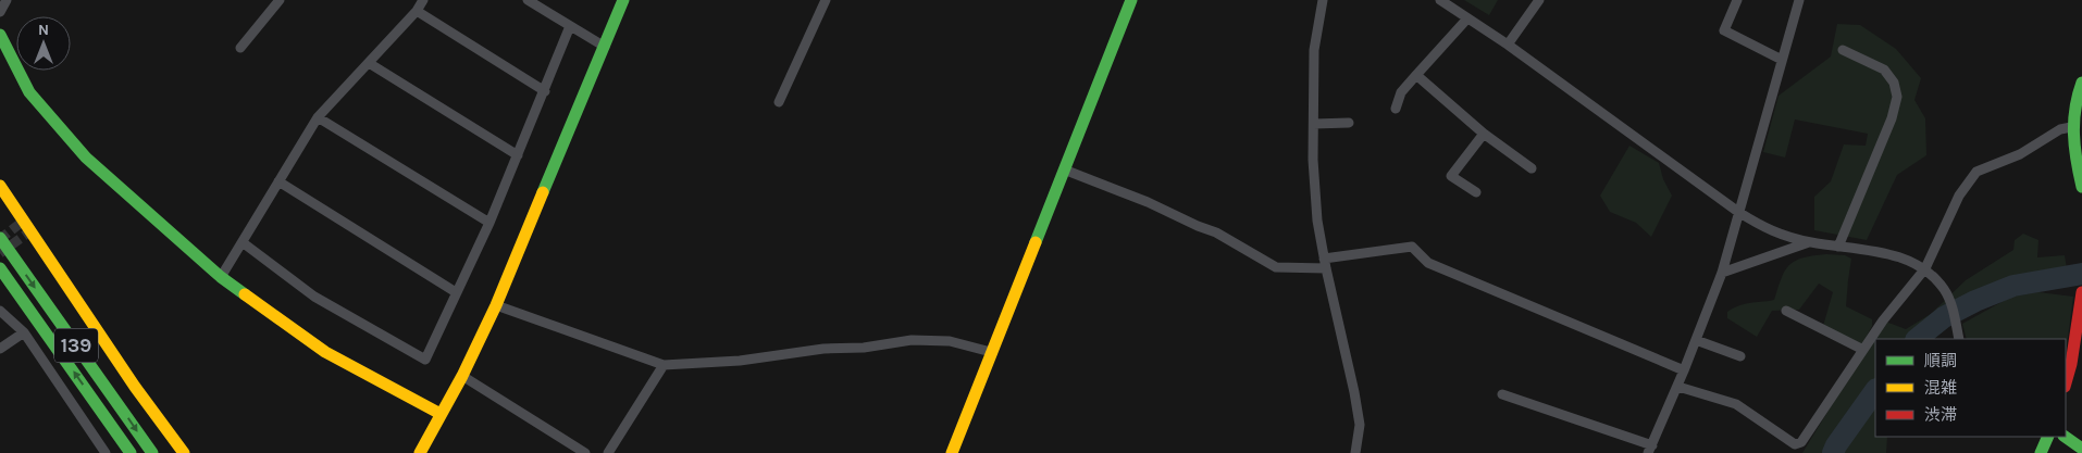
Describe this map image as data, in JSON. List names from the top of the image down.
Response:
{
  "streets": {
    "main road": ["139"]
  },
  "legend": ["順調", "混雑", "渋滞"],
  "north": "top"
}
